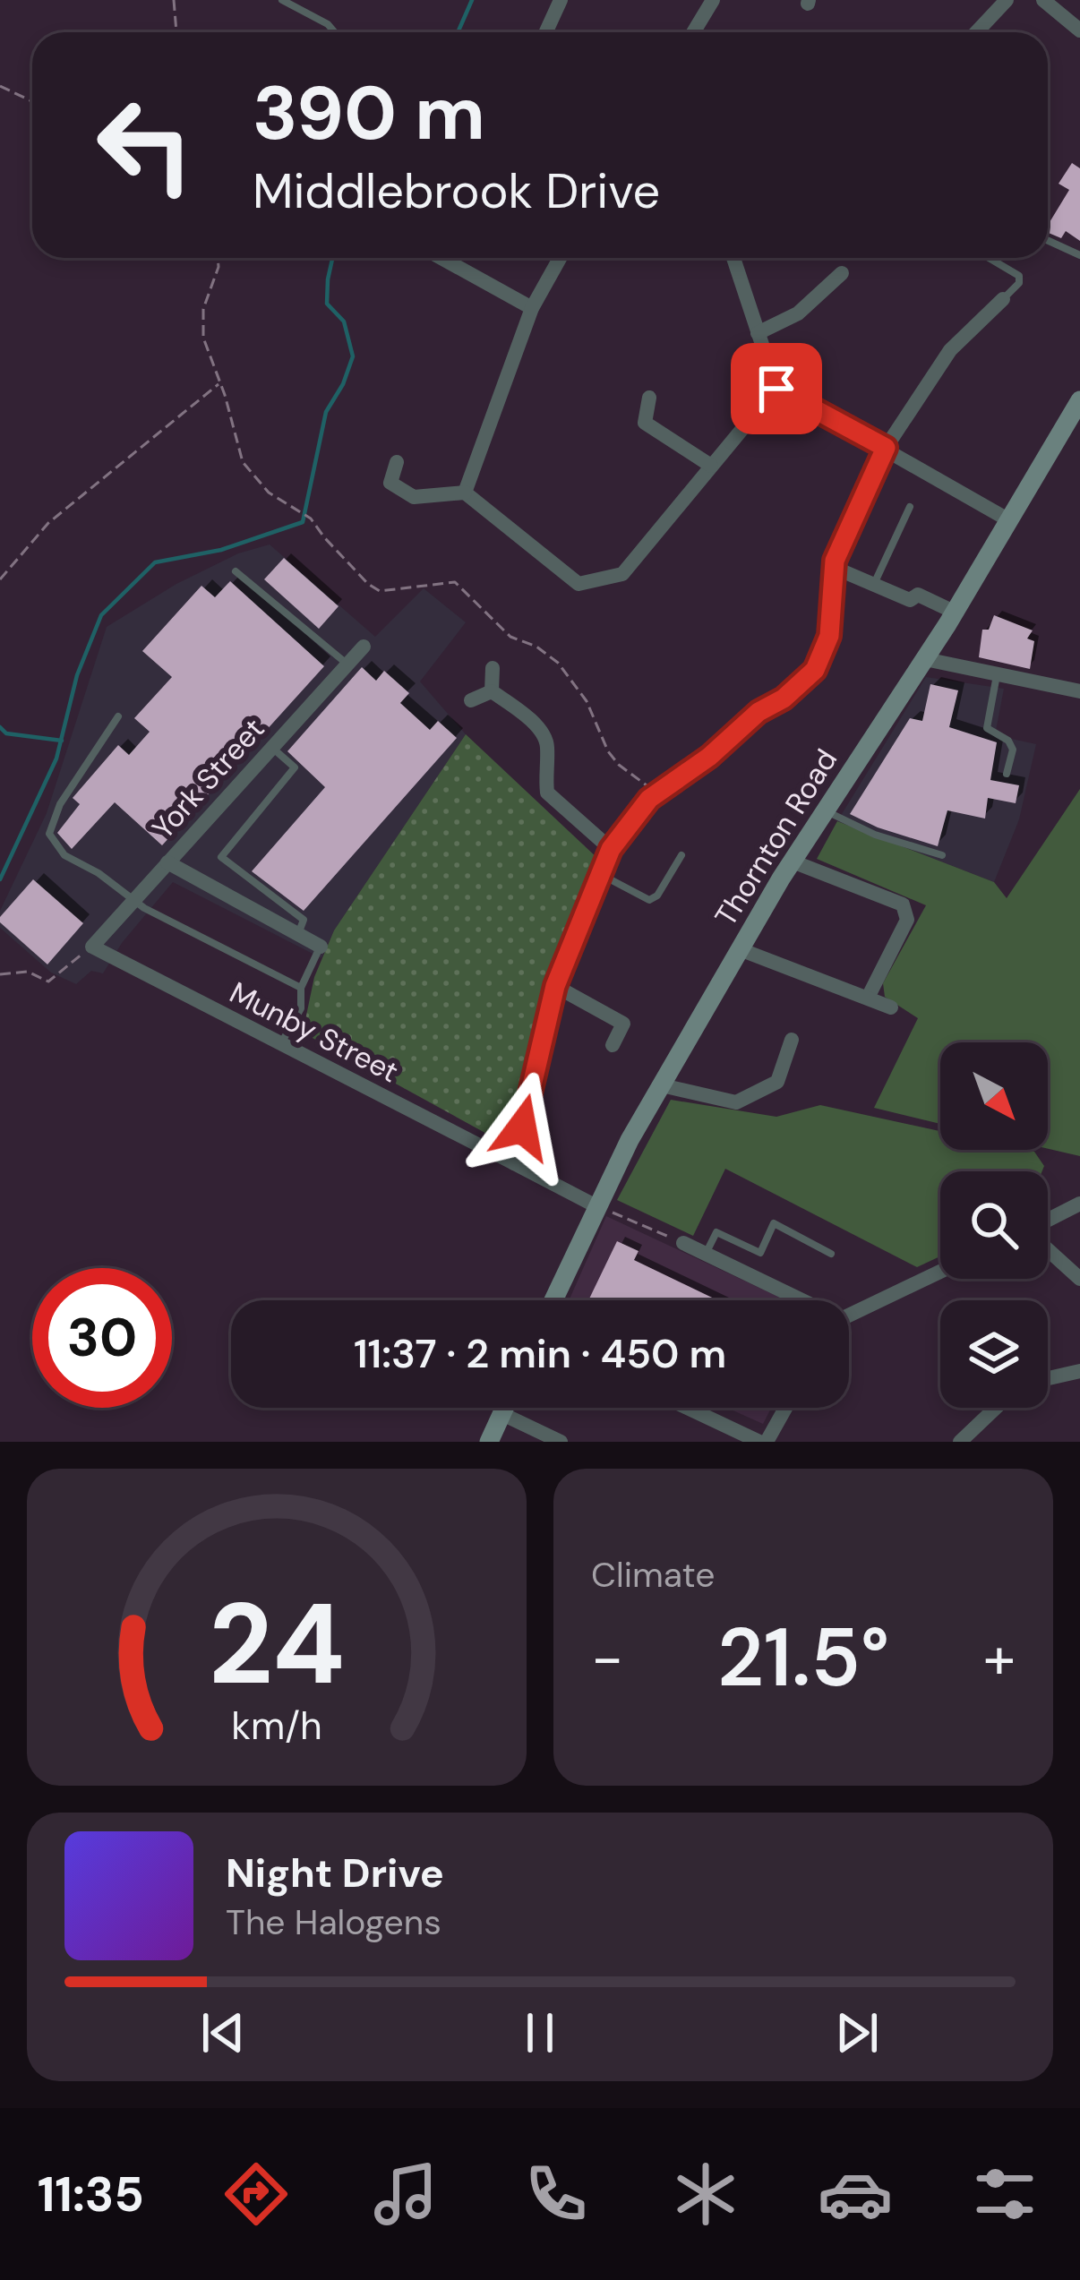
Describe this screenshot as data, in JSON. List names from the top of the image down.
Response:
{
  "streets": {
    "main road": ["Thornton Road"],
    "street": ["York Street", "Munby Street"]
  },
  "crossings": [
    ["York Street", "Munby Street"],
    ["Thornton Road", "Munby Street"]
  ],
  "north": "bottom right",
  "page": {
    "turn": ["390 m", "Middlebrook Drive"],
    "limit": "30",
    "trip": "11:37 · 2 min · 450 m",
    "tile": "Climate",
    "heat": ["−", "21.5°", "+"],
    "song": ["Night Drive", "The Halogens"],
    "tabs": "11:35",
    "gauge": ["24", "km/h"]
  }
}
